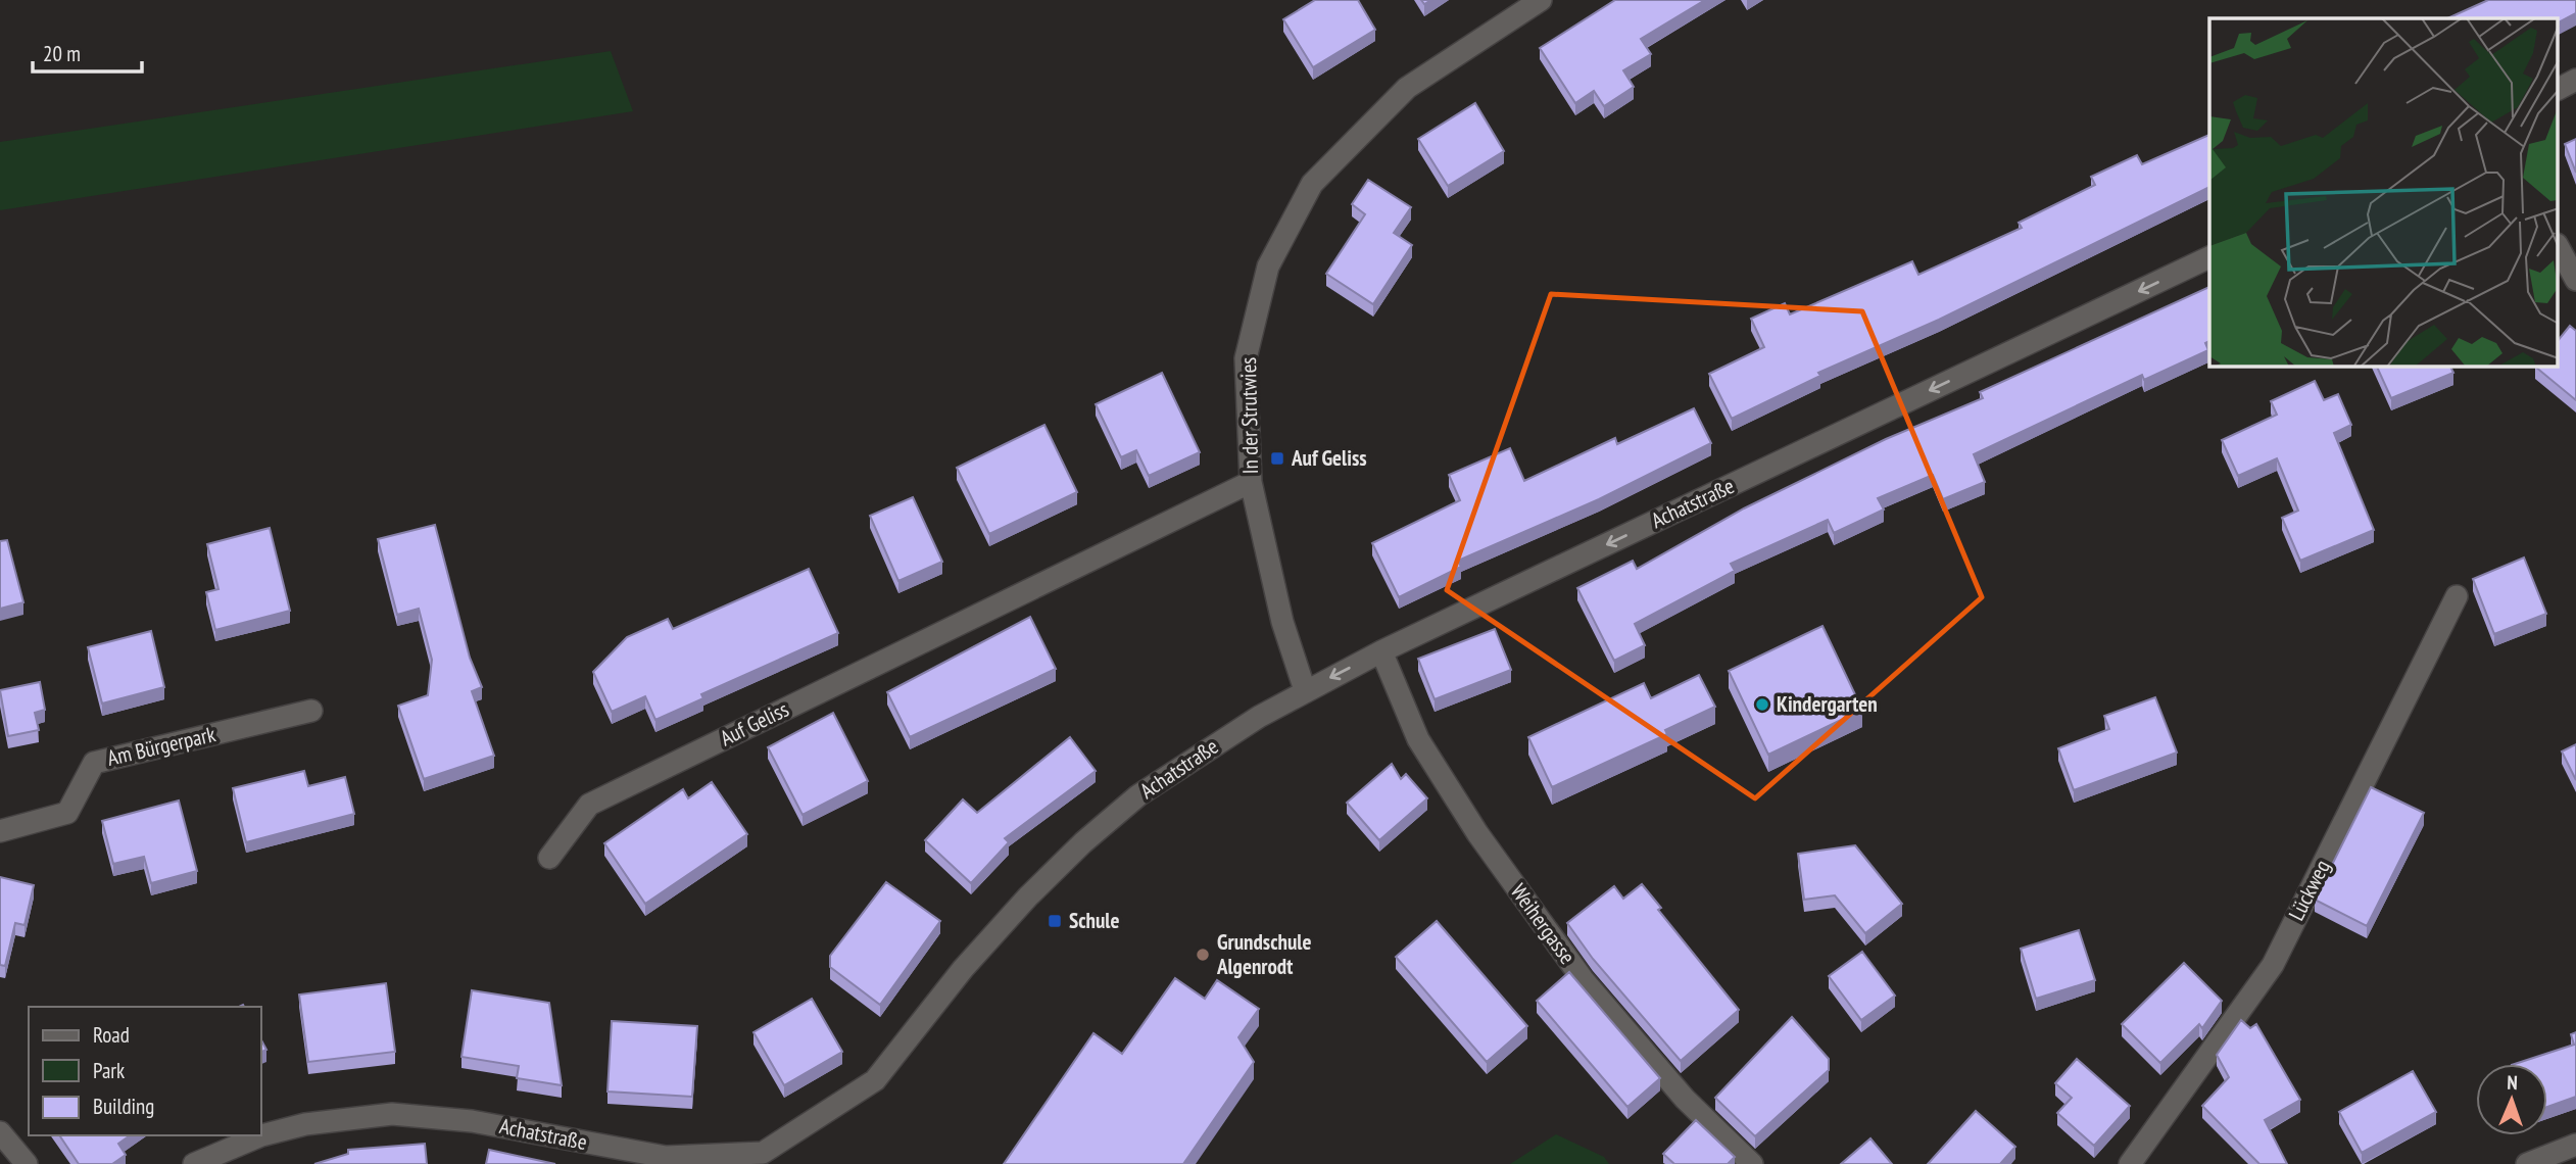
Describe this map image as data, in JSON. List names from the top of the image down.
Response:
{
  "streets": {
    "street": [
      "In der Strutwies",
      "Achatstraße",
      "Auf Geliss",
      "Am Bürgerpark",
      "Lückweg",
      "Weihergasse"
    ]
  },
  "crossings": [
    ["In der Strutwies", "Achatstraße"],
    ["In der Strutwies", "Auf Geliss"],
    ["Achatstraße", "Weihergasse"]
  ],
  "one_way": ["Achatstraße"],
  "places": {
    "transit": ["Auf Geliss", "Schule"],
    "other": ["Kindergarten", "Grundschule Algenrodt"]
  },
  "legend": ["Road", "Park", "Building"],
  "scale_bar": "20 m",
  "north": "top"
}
